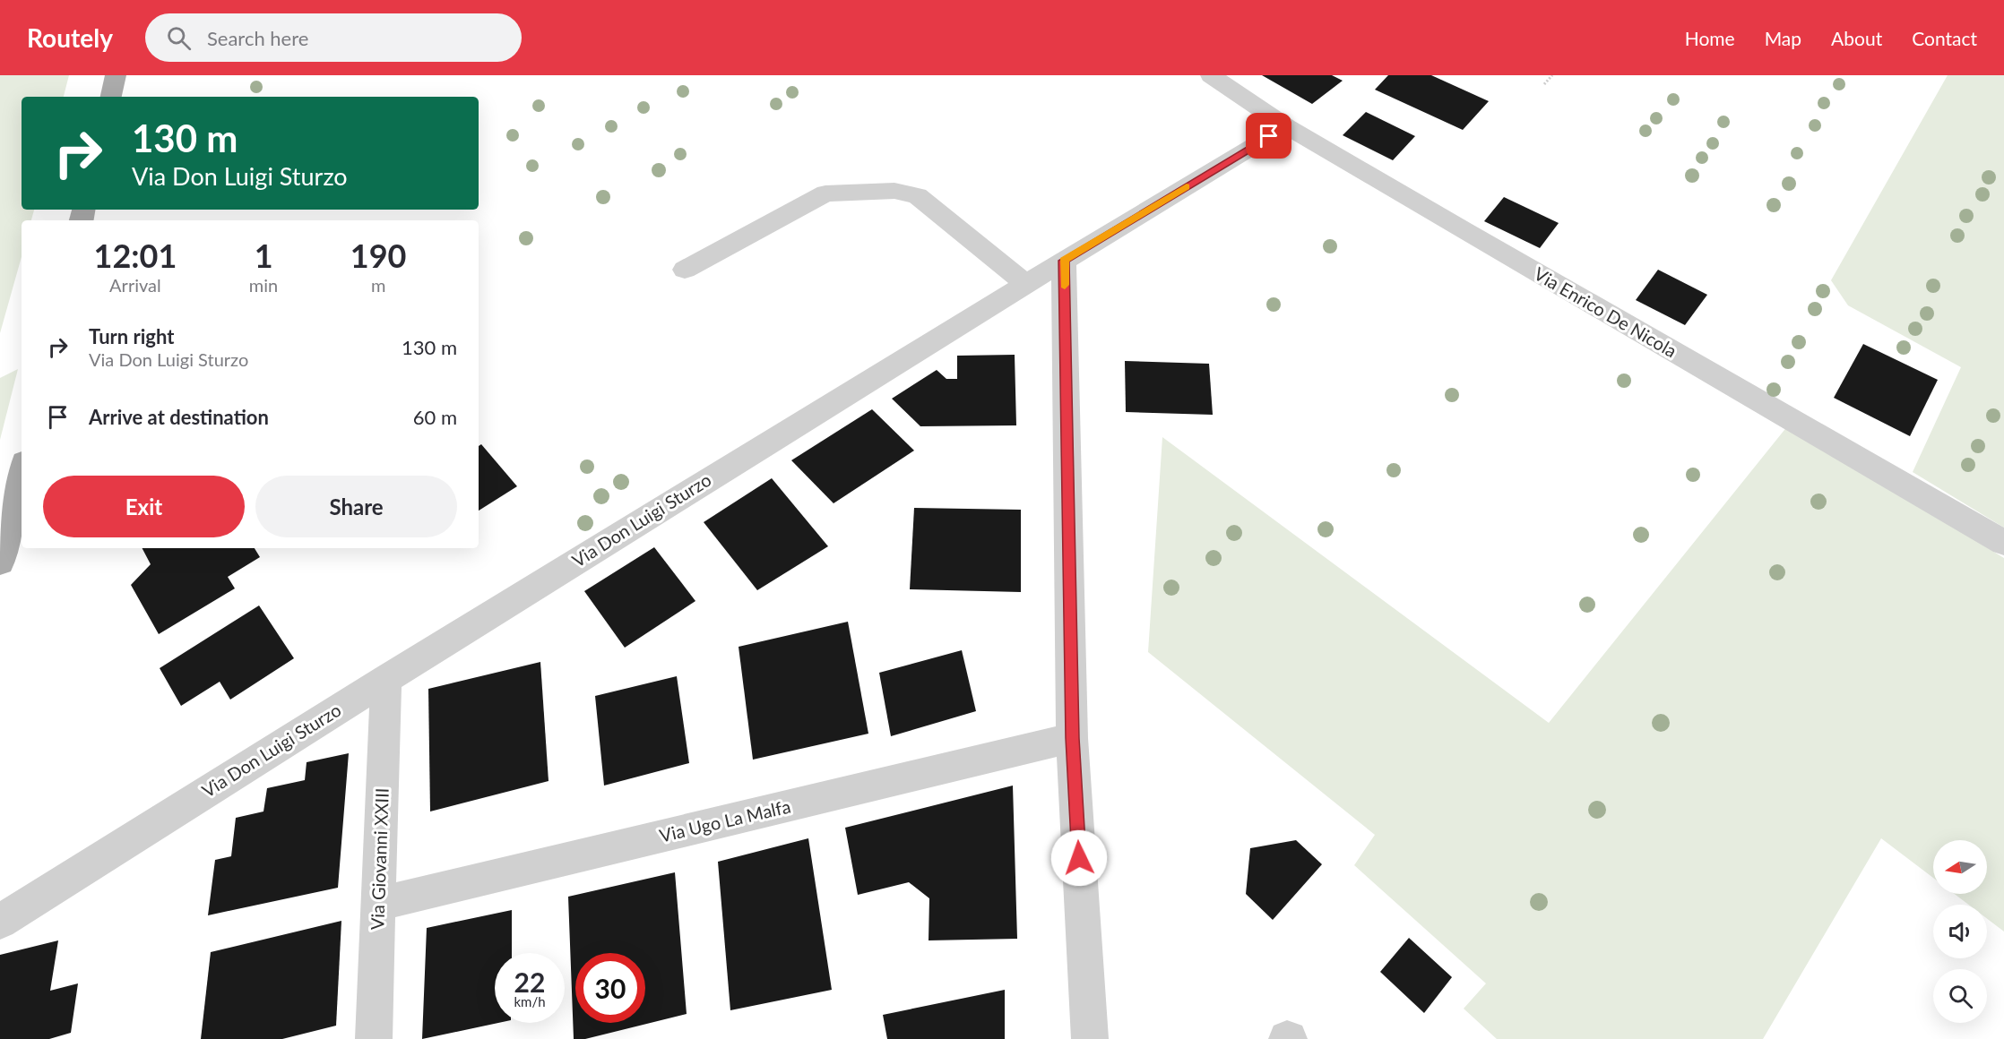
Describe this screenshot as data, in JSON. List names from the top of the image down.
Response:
{
  "streets": {
    "street": [
      "Via Enrico De Nicola",
      "Via Don Luigi Sturzo",
      "Via Ugo La Malfa",
      "Via Giovanni XXIII"
    ]
  },
  "crossings": [
    ["Via Enrico De Nicola", "Via Don Luigi Sturzo"],
    ["Via Don Luigi Sturzo", "Via Giovanni XXIII"],
    ["Via Ugo La Malfa", "Via Giovanni XXIII"]
  ],
  "north": "left",
  "page": {
    "header": "Routely",
    "search": "Search here",
    "nav": [
      "Home",
      "Map",
      "About",
      "Contact"
    ],
    "turn": ["130 m", "Via Don Luigi Sturzo"],
    "eta": [
      "12:01",
      "Arrival",
      "1",
      "min",
      "190",
      "m"
    ],
    "list": [
      {
        "name": "Turn right",
        "note": "Via Don Luigi Sturzo",
        "value": "130 m"
      },
      {
        "name": "Arrive at destination",
        "value": "60 m"
      }
    ],
    "buttons": ["Exit", "Share"],
    "speed": "22 km/h",
    "limit": "30"
  }
}
